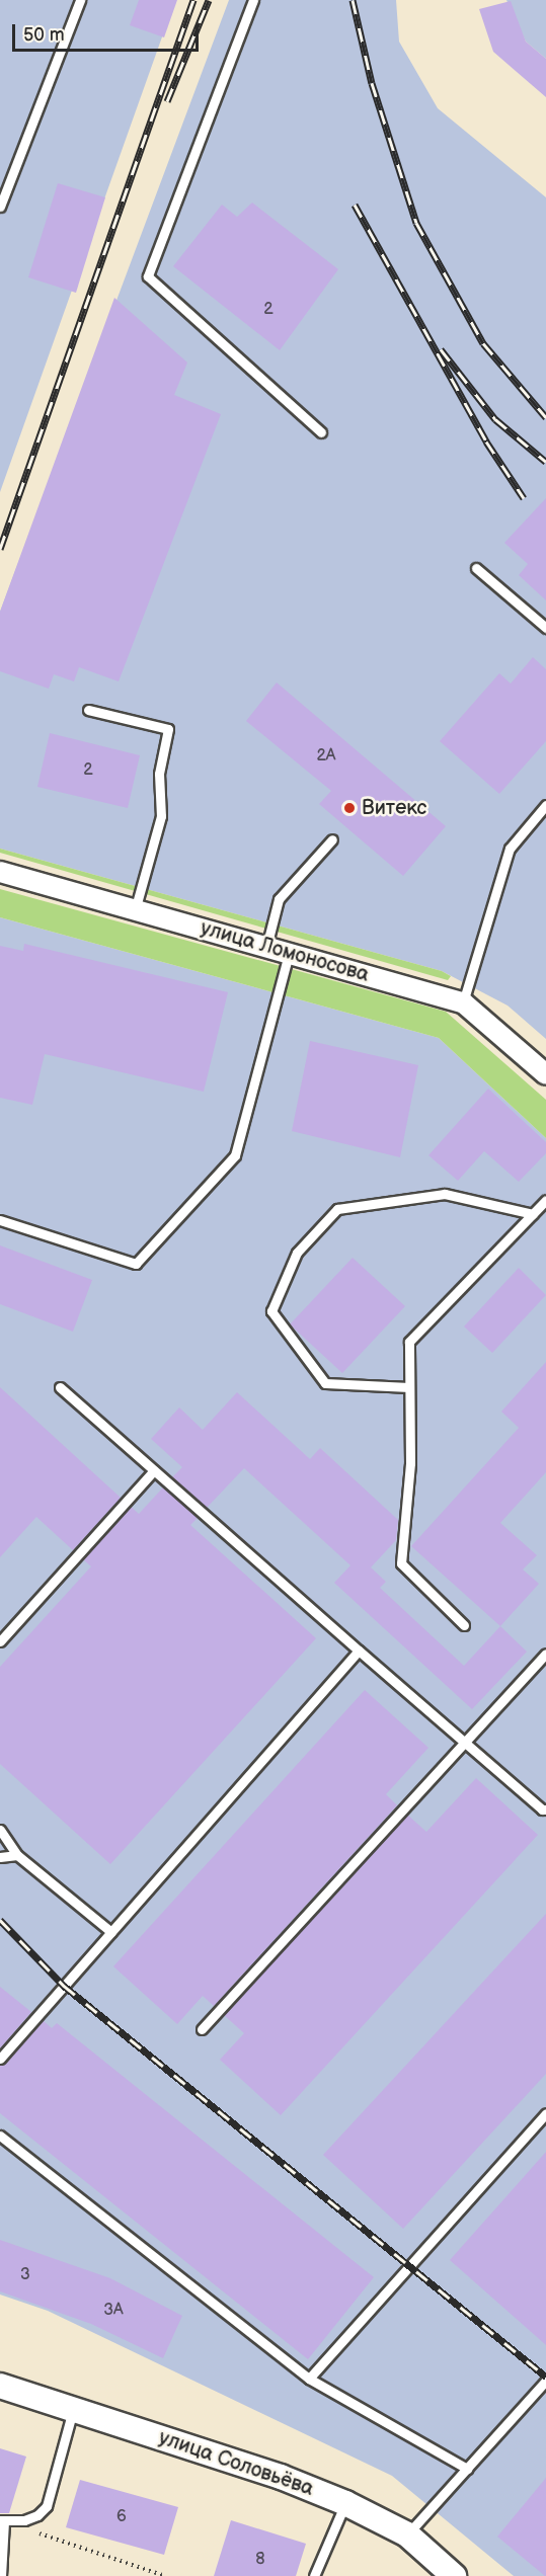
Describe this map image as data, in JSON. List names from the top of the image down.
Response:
{
  "streets": {
    "street": ["улица Ломоносова", "улица Соловьёва"]
  },
  "places": ["Витекс"],
  "house_numbers": [
    "2",
    "2А",
    "2",
    "3",
    "3А",
    "6",
    "8"
  ],
  "scale_bar": "50 m"
}
